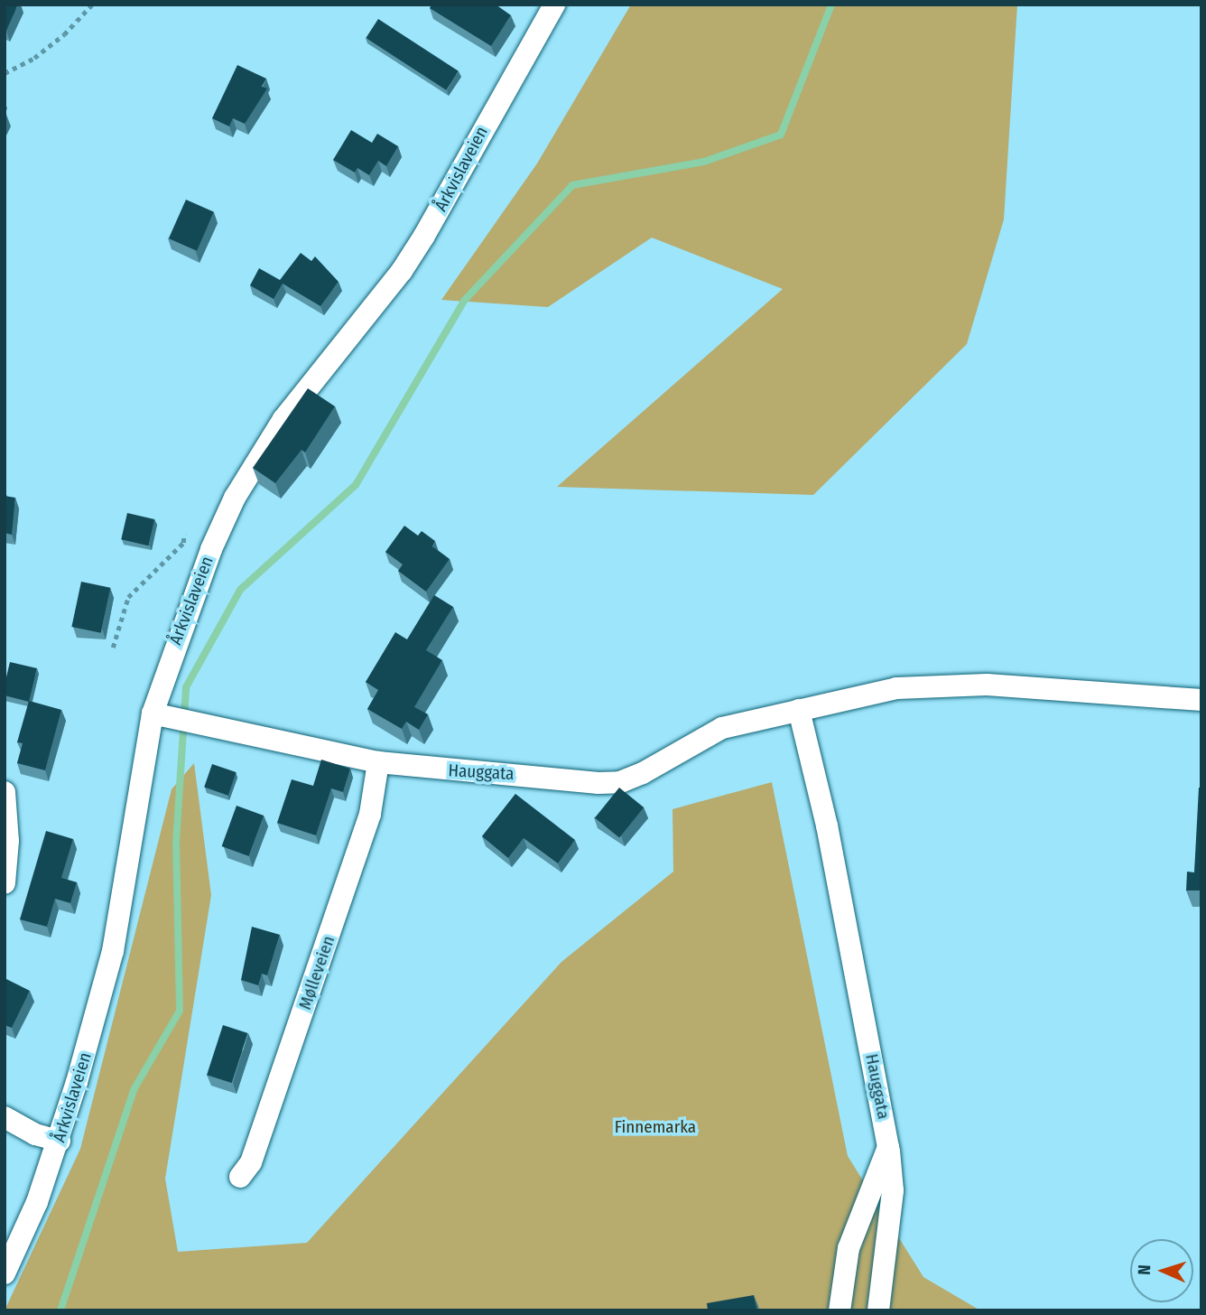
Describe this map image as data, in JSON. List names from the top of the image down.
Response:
{
  "streets": {
    "street": ["Årkvislaveien", "Hauggata", "Mølleveien"]
  },
  "crossings": [
    ["Årkvislaveien", "Hauggata"],
    ["Hauggata", "Mølleveien"]
  ],
  "parks": ["Finnemarka"],
  "north": "left"
}
